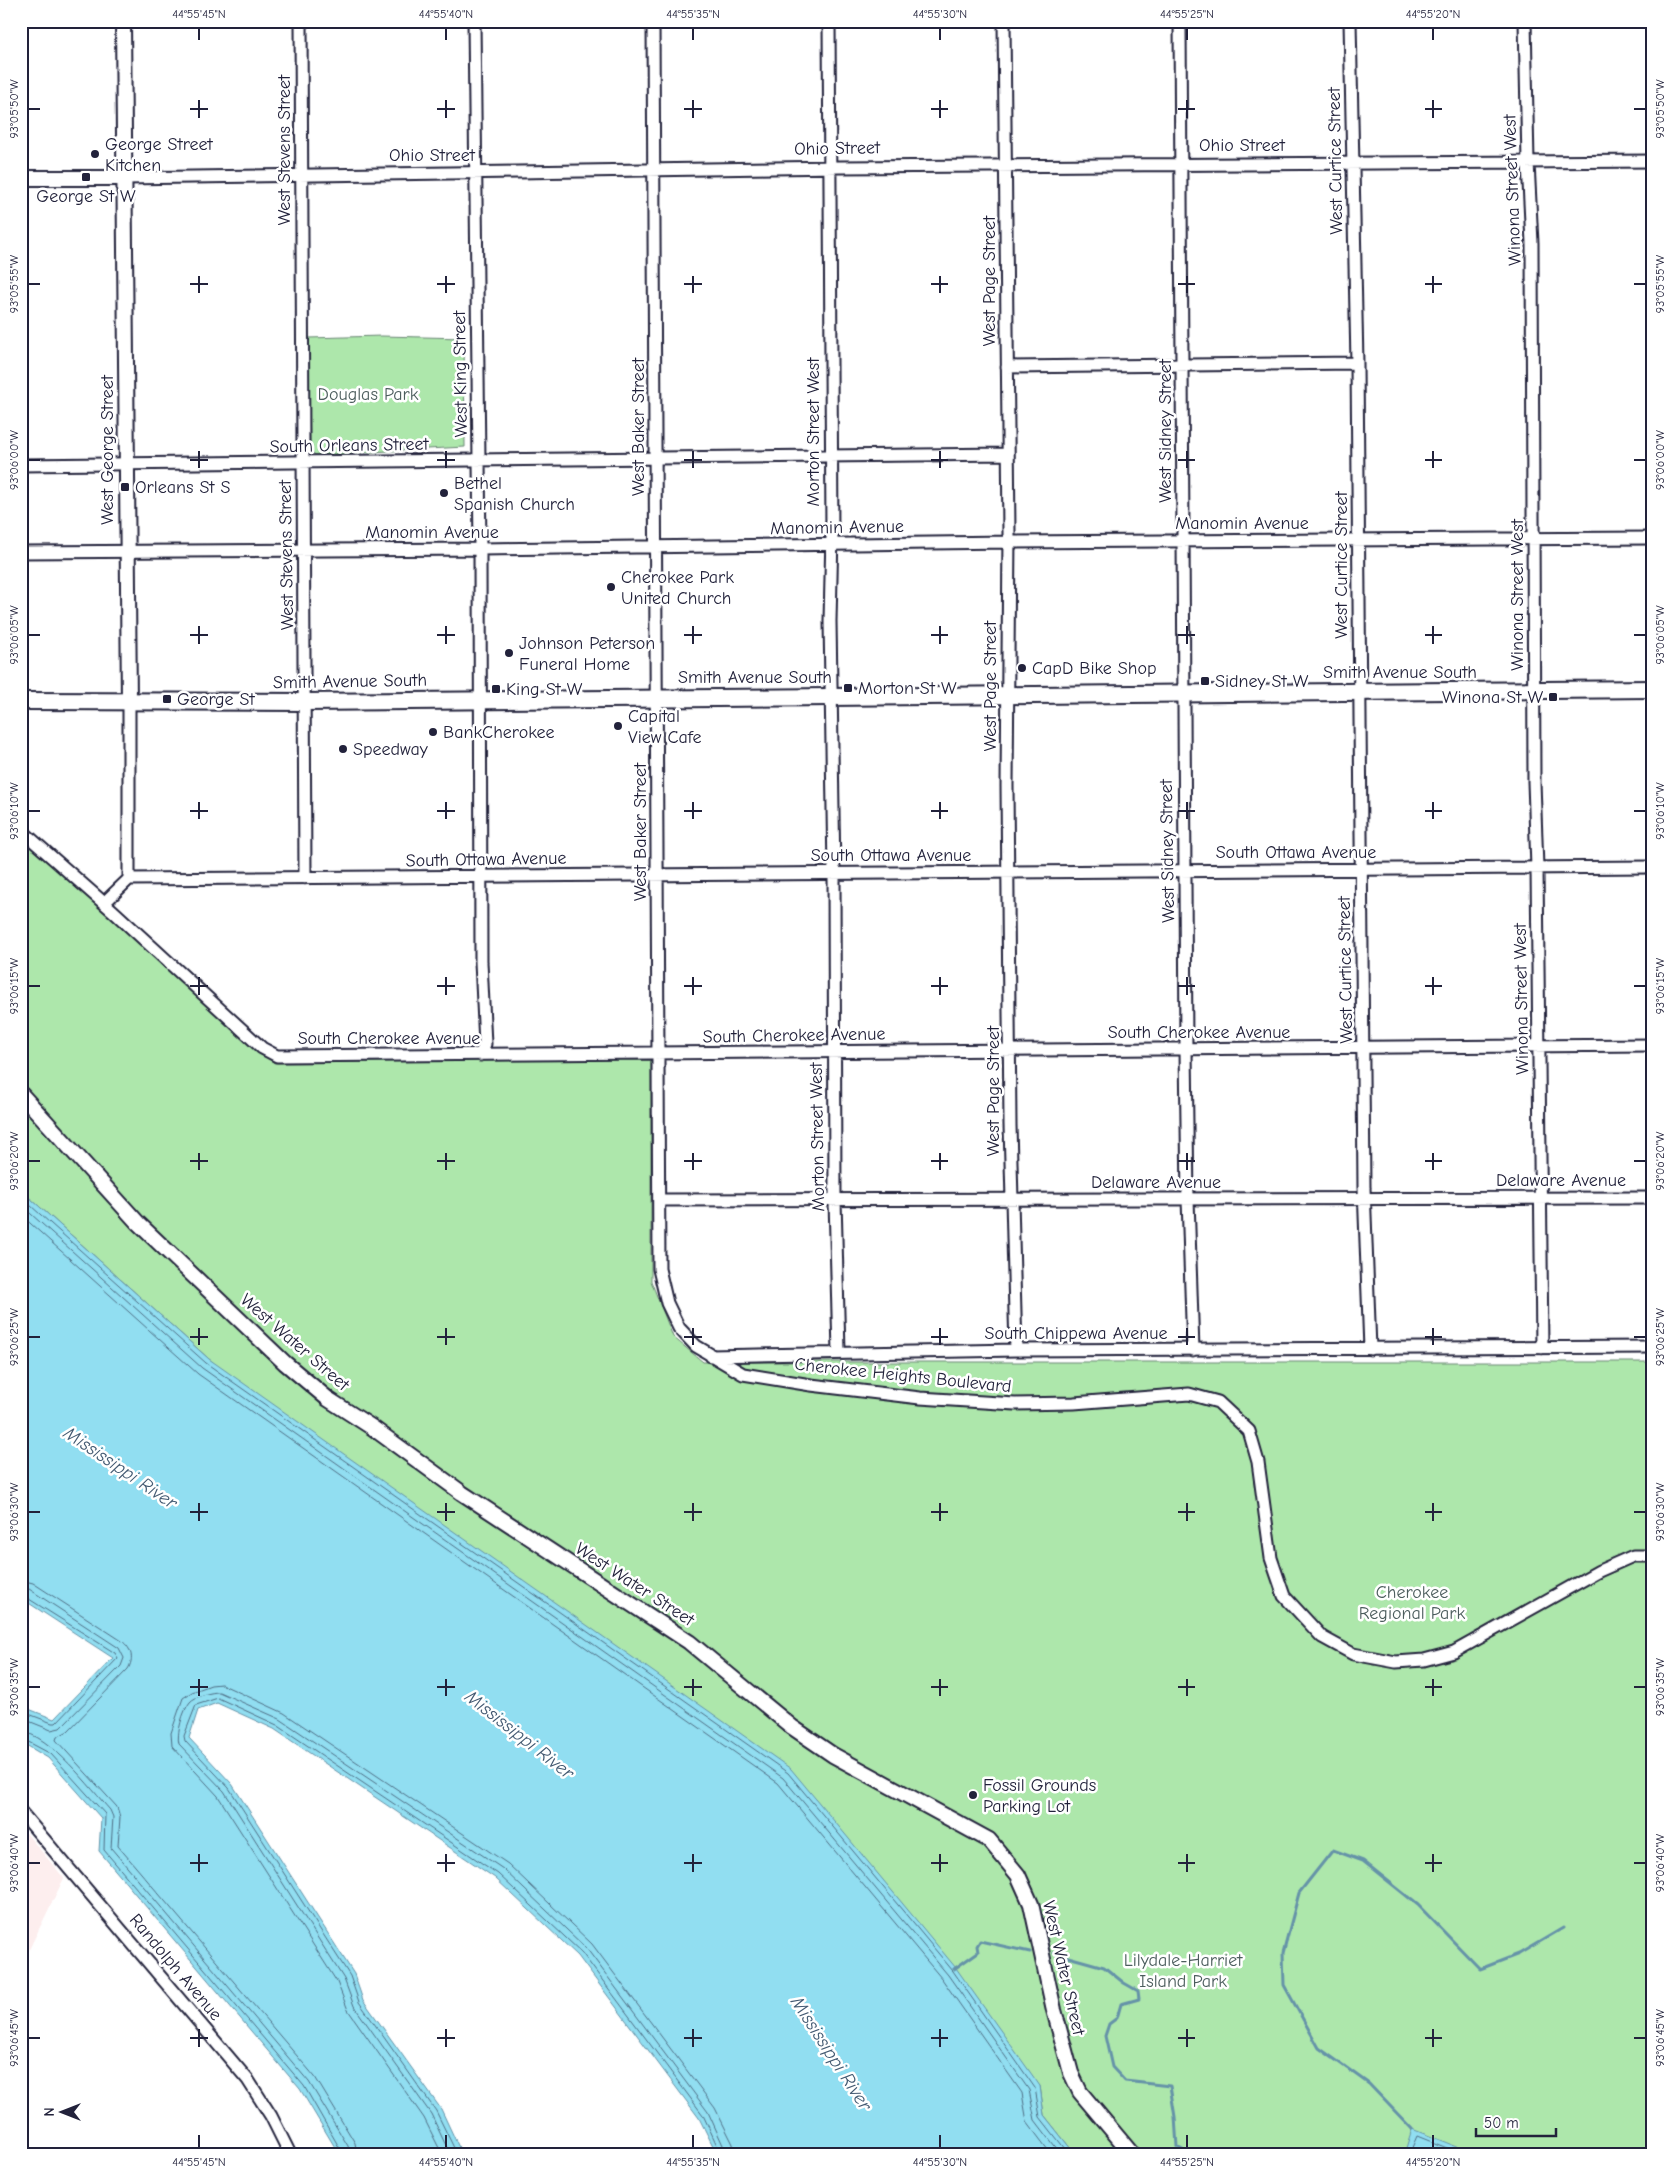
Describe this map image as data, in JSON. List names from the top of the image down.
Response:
{
  "streets": {
    "main road": ["Smith Avenue South"],
    "street": [
      "Ohio Street",
      "West Stevens Street",
      "West Curtice Street",
      "Winona Street West",
      "West Page Street",
      "West King Street",
      "West Baker Street",
      "West Sidney Street",
      "Morton Street West",
      "South Orleans Street",
      "West George Street",
      "Manomin Avenue",
      "South Ottawa Avenue",
      "South Cherokee Avenue",
      "Delaware Avenue",
      "South Chippewa Avenue",
      "West Water Street",
      "Cherokee Heights Boulevard",
      "Randolph Avenue"
    ]
  },
  "crossings": [
    ["Ohio Street", "West Stevens Street"],
    ["Ohio Street", "West Curtice Street"],
    ["Ohio Street", "Winona Street West"],
    ["Ohio Street", "West Page Street"],
    ["Ohio Street", "West King Street"],
    ["Ohio Street", "West Baker Street"],
    ["Ohio Street", "West Sidney Street"],
    ["Ohio Street", "Morton Street West"],
    ["Ohio Street", "West George Street"],
    ["West Stevens Street", "South Orleans Street"],
    ["West Stevens Street", "Manomin Avenue"],
    ["West Stevens Street", "Smith Avenue South"],
    ["West Stevens Street", "South Ottawa Avenue"],
    ["West Curtice Street", "Manomin Avenue"],
    ["West Curtice Street", "Smith Avenue South"],
    ["West Curtice Street", "South Ottawa Avenue"],
    ["West Curtice Street", "South Cherokee Avenue"],
    ["West Curtice Street", "Delaware Avenue"],
    ["West Curtice Street", "South Chippewa Avenue"],
    ["Winona Street West", "Manomin Avenue"],
    ["Winona Street West", "Smith Avenue South"],
    ["Winona Street West", "South Ottawa Avenue"],
    ["Winona Street West", "South Cherokee Avenue"],
    ["Winona Street West", "Delaware Avenue"],
    ["Winona Street West", "South Chippewa Avenue"],
    ["West Page Street", "South Orleans Street"],
    ["West Page Street", "Manomin Avenue"],
    ["West Page Street", "Smith Avenue South"],
    ["West Page Street", "South Ottawa Avenue"],
    ["West Page Street", "South Cherokee Avenue"],
    ["West Page Street", "Delaware Avenue"],
    ["West Page Street", "South Chippewa Avenue"],
    ["West King Street", "South Orleans Street"],
    ["West King Street", "Manomin Avenue"],
    ["West King Street", "Smith Avenue South"],
    ["West King Street", "South Ottawa Avenue"],
    ["West King Street", "South Cherokee Avenue"],
    ["West Baker Street", "South Orleans Street"],
    ["West Baker Street", "Manomin Avenue"],
    ["West Baker Street", "Smith Avenue South"],
    ["West Baker Street", "South Ottawa Avenue"],
    ["West Baker Street", "South Cherokee Avenue"],
    ["West Baker Street", "Delaware Avenue"],
    ["West Baker Street", "South Chippewa Avenue"],
    ["West Baker Street", "Cherokee Heights Boulevard"],
    ["West Sidney Street", "Manomin Avenue"],
    ["West Sidney Street", "Smith Avenue South"],
    ["West Sidney Street", "South Ottawa Avenue"],
    ["West Sidney Street", "South Cherokee Avenue"],
    ["West Sidney Street", "Delaware Avenue"],
    ["West Sidney Street", "South Chippewa Avenue"],
    ["Morton Street West", "South Orleans Street"],
    ["Morton Street West", "Manomin Avenue"],
    ["Morton Street West", "Smith Avenue South"],
    ["Morton Street West", "South Ottawa Avenue"],
    ["Morton Street West", "South Cherokee Avenue"],
    ["Morton Street West", "Delaware Avenue"],
    ["Morton Street West", "South Chippewa Avenue"],
    ["South Orleans Street", "West George Street"],
    ["West George Street", "Manomin Avenue"],
    ["West George Street", "Smith Avenue South"],
    ["West George Street", "South Ottawa Avenue"],
    ["South Chippewa Avenue", "Cherokee Heights Boulevard"]
  ],
  "water": ["Mississippi River"],
  "parks": ["Douglas Park", "Cherokee Regional Park", "Lilydale-Harriet Island Park"],
  "places": {
    "other": [
      "George Street Kitchen",
      "Bethel Spanish Church",
      "Cherokee Park United Church",
      "Johnson Peterson Funeral Home",
      "CapD Bike Shop",
      "Capital View Cafe",
      "BankCherokee",
      "Speedway",
      "Fossil Grounds Parking Lot"
    ],
    "transit": [
      "George St W",
      "Orleans St S",
      "Sidney St W",
      "Morton St W",
      "King St W",
      "Winona St W",
      "George St"
    ]
  },
  "scale_bar": "50 m",
  "north": "left",
  "coordinates": [
    "44°55'45\"N",
    "44°55'40\"N",
    "44°55'35\"N",
    "44°55'30\"N",
    "44°55'25\"N",
    "44°55'20\"N",
    "93°05'50\"W",
    "93°05'55\"W",
    "93°06'00\"W",
    "93°06'05\"W",
    "93°06'10\"W",
    "93°06'15\"W",
    "93°06'20\"W",
    "93°06'25\"W",
    "93°06'30\"W",
    "93°06'35\"W",
    "93°06'40\"W",
    "93°06'45\"W"
  ]
}
